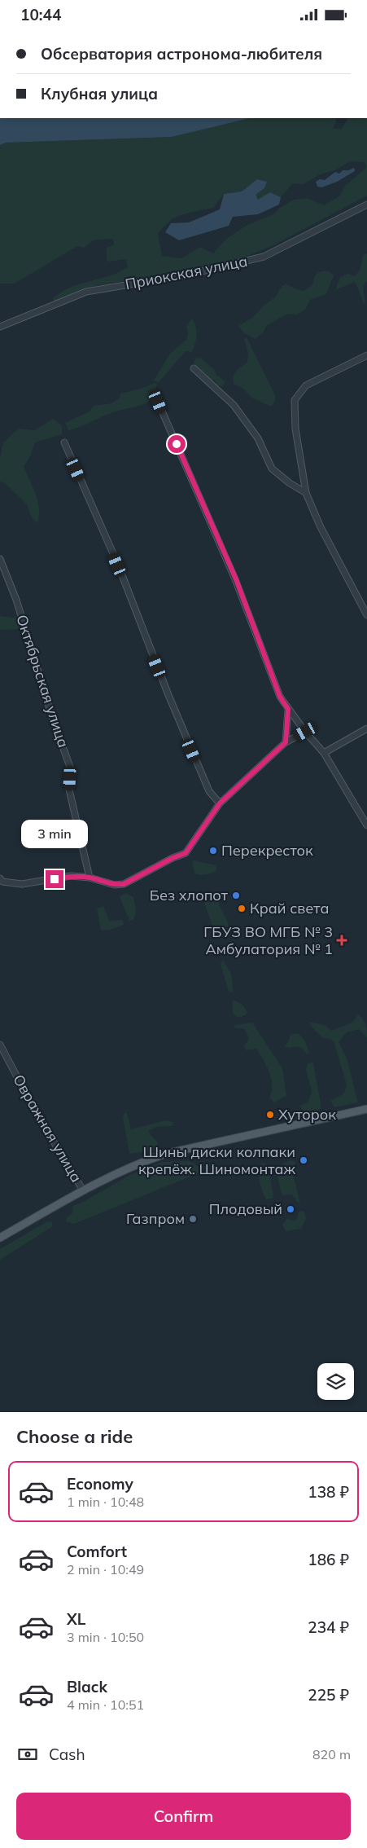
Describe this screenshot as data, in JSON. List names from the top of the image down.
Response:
{
  "streets": {
    "street": ["Приокская улица", "Октябрьская улица", "Овражная улица"]
  },
  "places": {
    "other": [
      "Перекресток",
      "Без хлопот",
      "Край света",
      "Хуторок",
      "Шины диски колпаки крепёж. Шиномонтаж",
      "Плодовый",
      "Газпром"
    ],
    "health": ["ГБУЗ ВО МГБ № 3 Амбулатория № 1"]
  },
  "page": {
    "status": "10:44",
    "banner": ["Обсерватория астронома-любителя", "Клубная улица"],
    "bubble": "3 min",
    "heading": "Choose a ride",
    "list": [
      {
        "name": "Economy",
        "note": "1 min · 10:48",
        "value": "138 ₽"
      },
      {
        "name": "Comfort",
        "note": "2 min · 10:49",
        "value": "186 ₽"
      },
      {
        "name": "XL",
        "note": "3 min · 10:50",
        "value": "234 ₽"
      },
      {
        "name": "Black",
        "note": "4 min · 10:51",
        "value": "225 ₽"
      }
    ],
    "pay": ["Cash", "820 m"],
    "buttons": "Confirm"
  }
}
